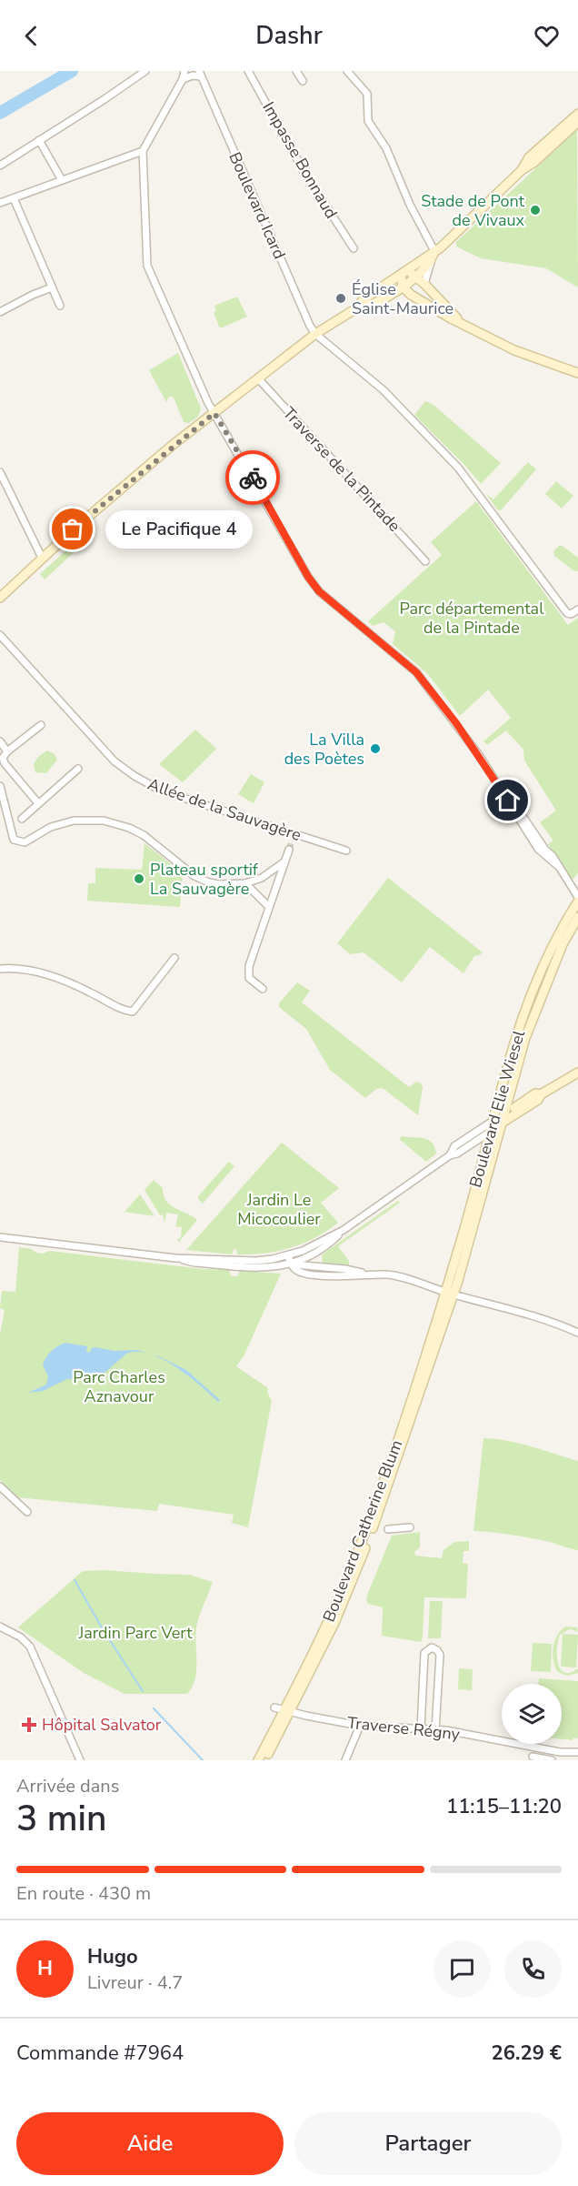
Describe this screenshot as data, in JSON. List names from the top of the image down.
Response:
{
  "streets": {
    "street": [
      "Impasse Bonnaud",
      "Boulevard Icard",
      "Traverse de la Pintade",
      "Allée de la Sauvagère",
      "Boulevard Elie Wiesel",
      "Boulevard Catherine Blum",
      "Traverse Régny"
    ]
  },
  "crossings": [
    ["Boulevard Elie Wiesel", "Boulevard Catherine Blum"],
    ["Boulevard Catherine Blum", "Traverse Régny"]
  ],
  "parks": [
    "Parc départemental de la Pintade",
    "Jardin Le Micocoulier",
    "Parc Charles Aznavour",
    "Jardin Parc Vert"
  ],
  "places": {
    "other": [
      "Stade de Pont de Vivaux",
      "Église Saint-Maurice",
      "Le Pacifique 4",
      "La Villa des Poètes",
      "Plateau sportif La Sauvagère"
    ],
    "health": ["Hôpital Salvator"]
  },
  "page": {
    "header": "Dashr",
    "bubble": "Le Pacifique 4",
    "heading": ["3 min", "Arrivée dans", "11:15–11:20"],
    "panel": [
      "Hugo",
      "Livreur · 4.7",
      "Commande #7964",
      "26.29 €"
    ],
    "bar": "En route · 430 m",
    "round": "H",
    "buttons": ["Aide", "Partager"]
  }
}
